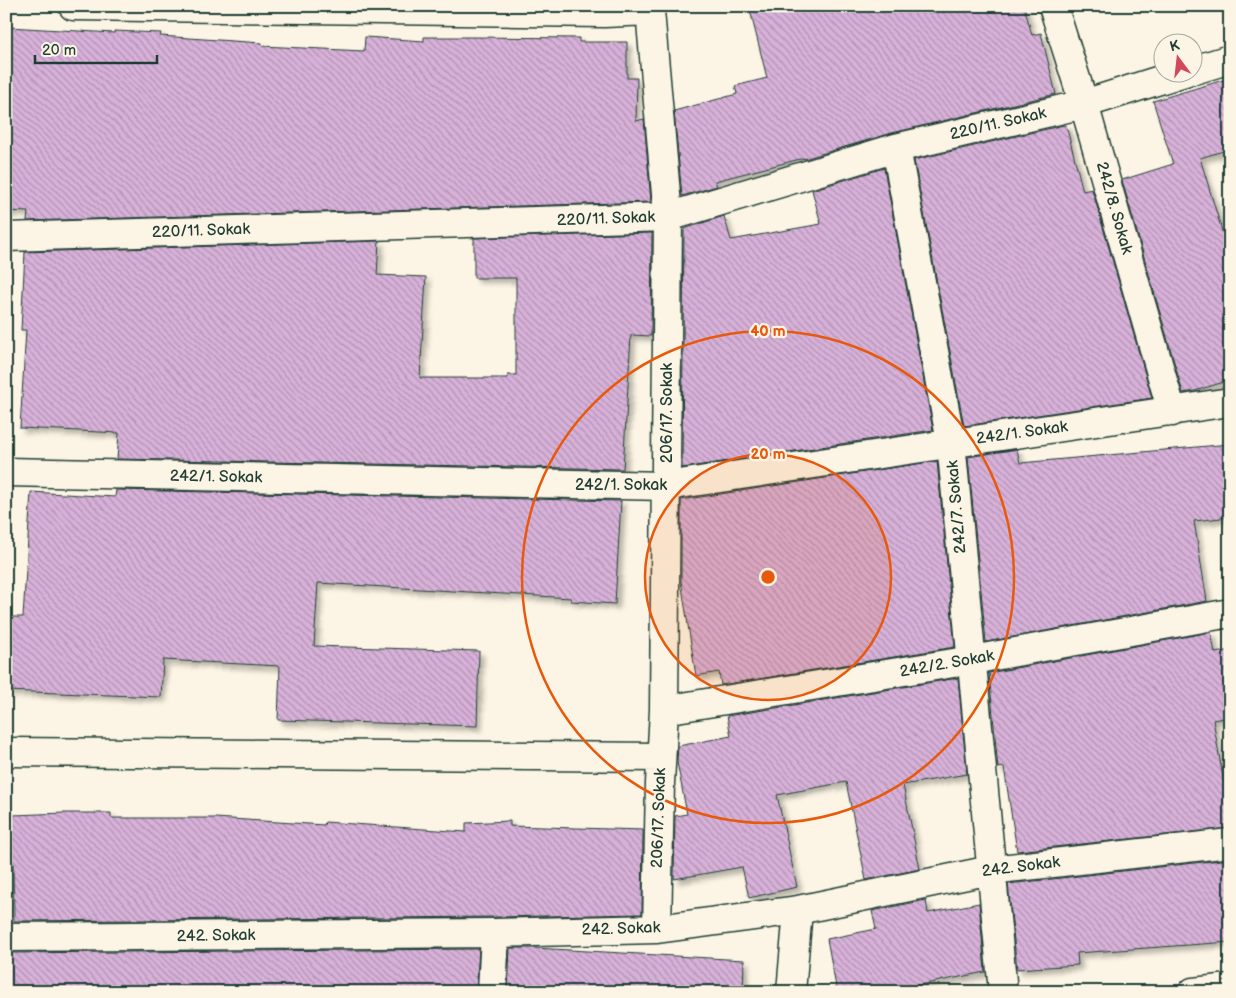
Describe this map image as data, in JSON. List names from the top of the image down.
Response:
{
  "streets": {
    "street": [
      "220/11. Sokak",
      "242/8. Sokak",
      "206/17. Sokak",
      "242/1. Sokak",
      "242/7. Sokak",
      "242/2. Sokak",
      "242. Sokak"
    ]
  },
  "crossings": [
    ["220/11. Sokak", "242/8. Sokak"],
    ["220/11. Sokak", "206/17. Sokak"],
    ["220/11. Sokak", "242/7. Sokak"],
    ["242/8. Sokak", "242/1. Sokak"],
    ["206/17. Sokak", "242/1. Sokak"],
    ["206/17. Sokak", "242/2. Sokak"],
    ["206/17. Sokak", "242. Sokak"],
    ["242/1. Sokak", "242/7. Sokak"],
    ["242/7. Sokak", "242/2. Sokak"],
    ["242/7. Sokak", "242. Sokak"]
  ],
  "scale_bar": "20 m",
  "north": "top",
  "rings": ["40 m", "20 m"]
}
